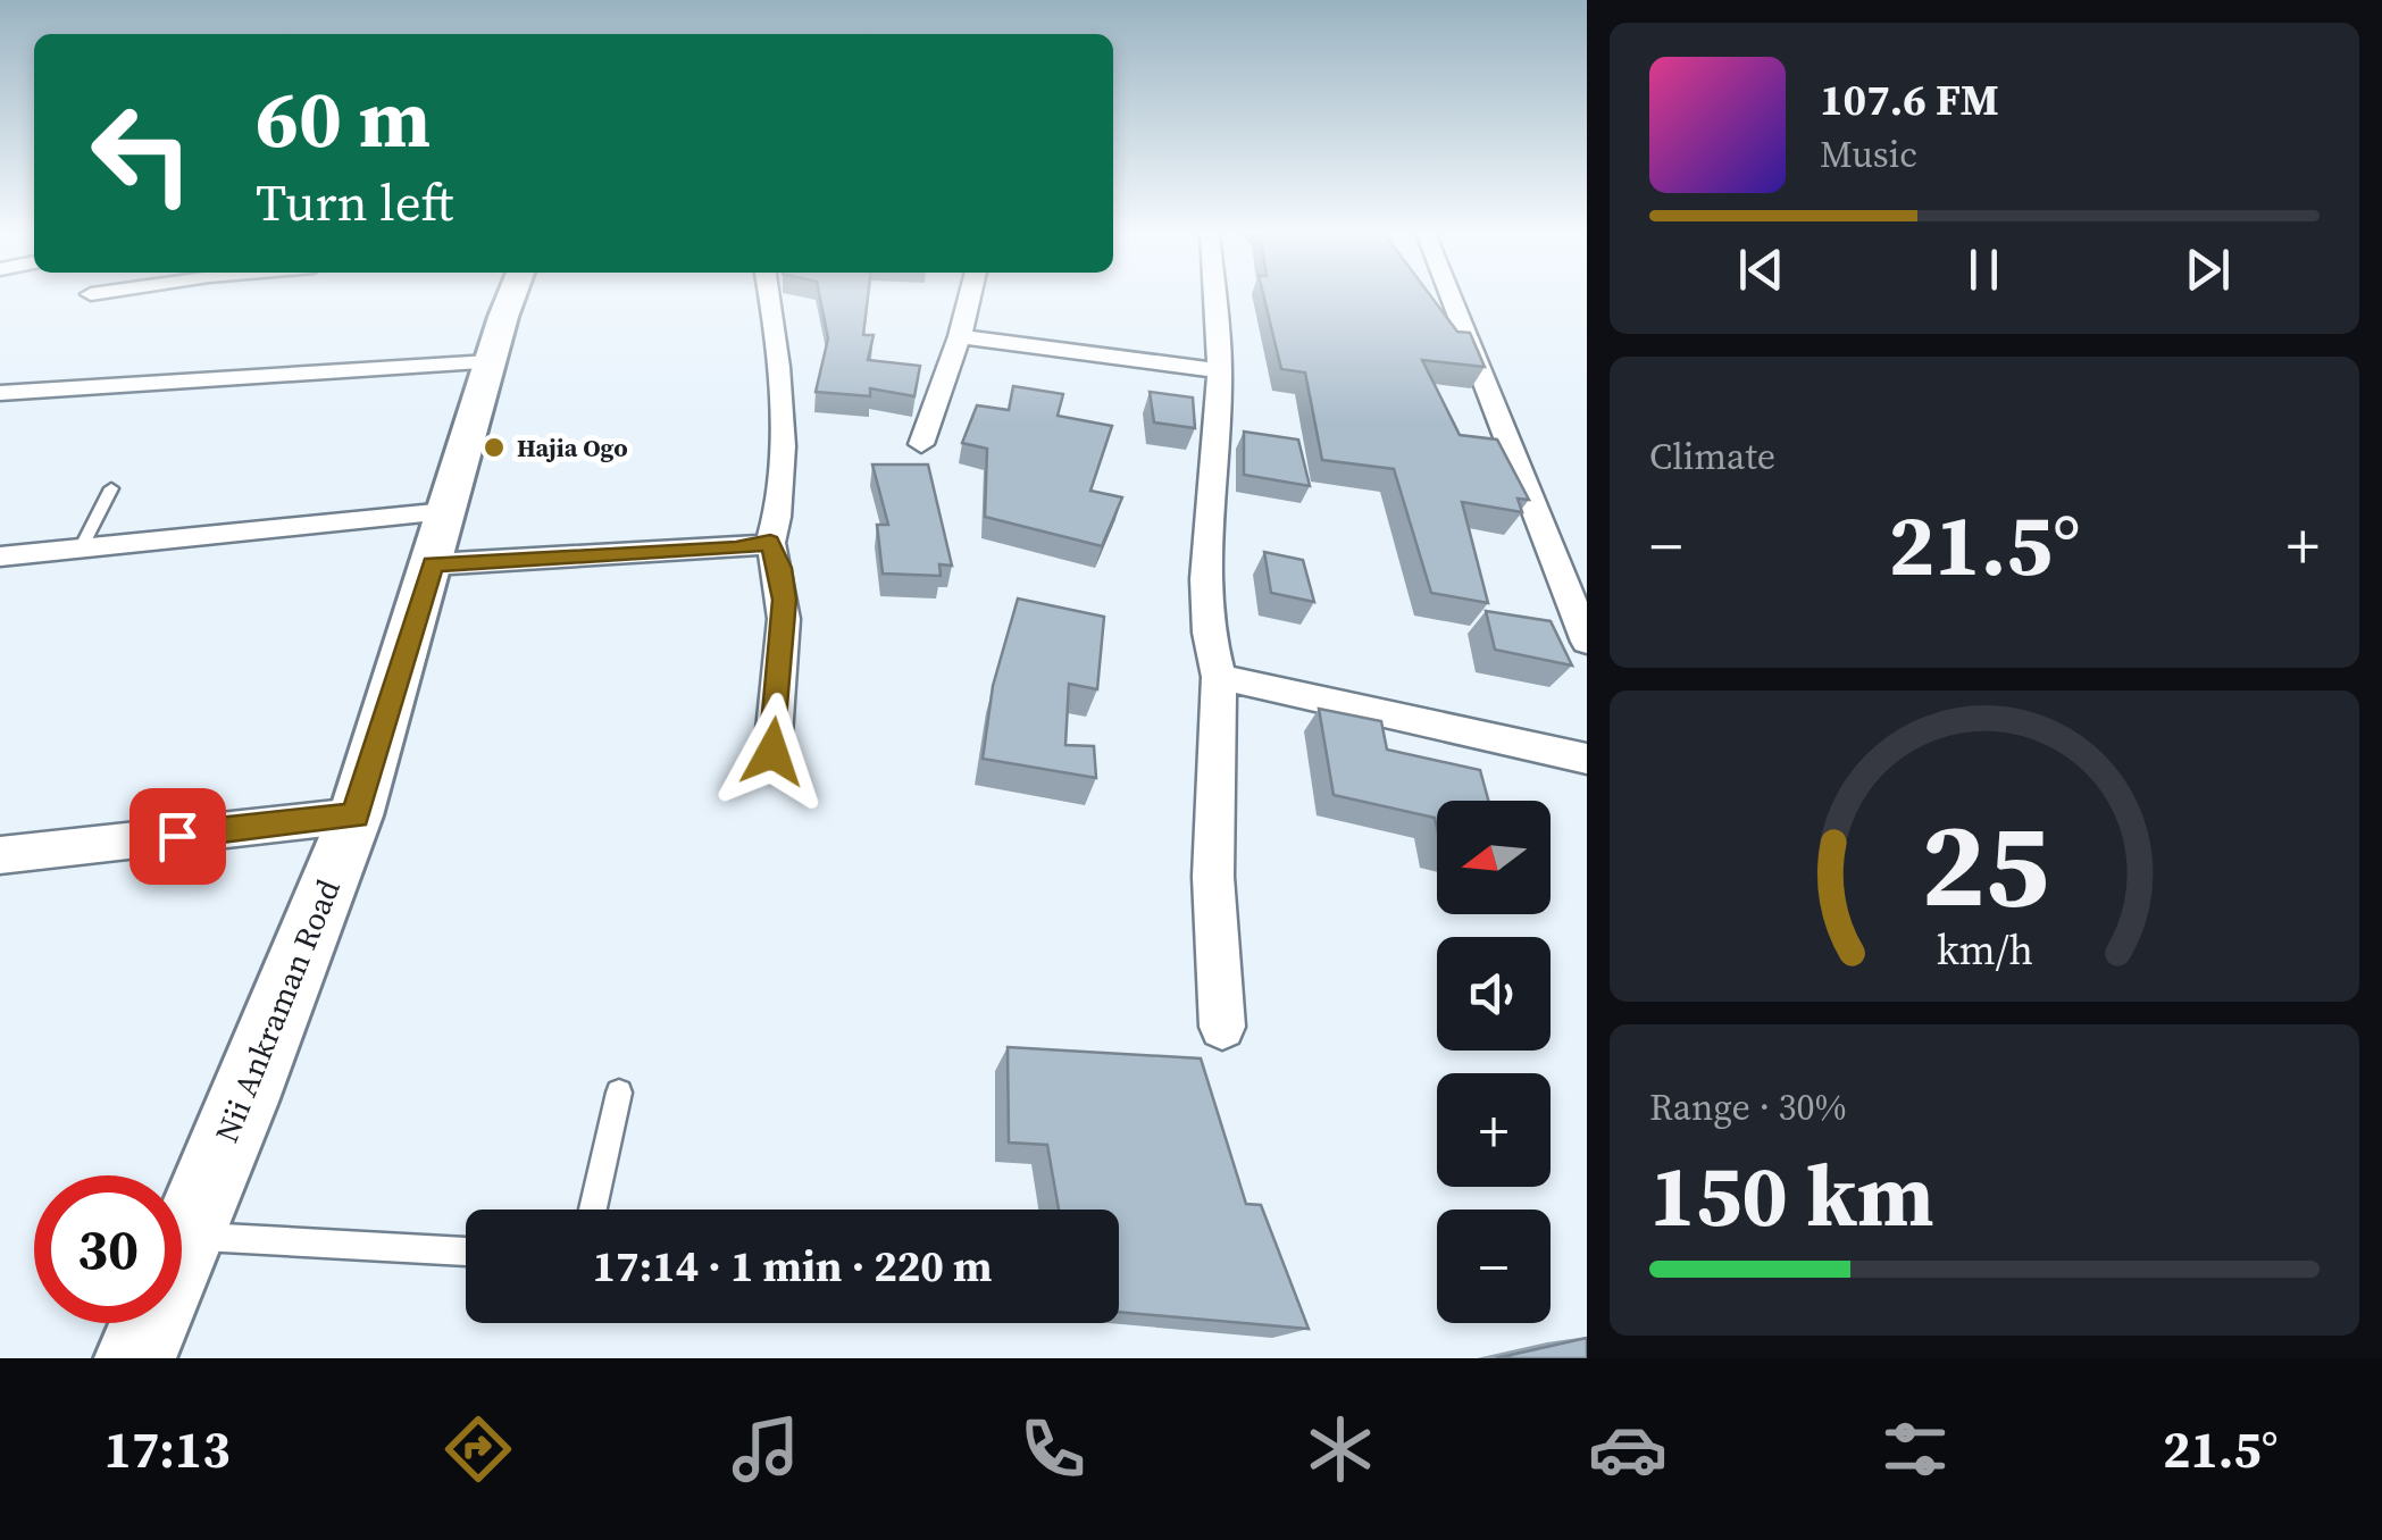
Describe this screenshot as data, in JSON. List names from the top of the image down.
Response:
{
  "streets": {
    "street": ["Nii Ankraman Road"]
  },
  "places": ["Hajia Ogo"],
  "north": "left",
  "page": {
    "turn": ["60 m", "Turn left"],
    "song": ["107.6 FM", "Music"],
    "tile": [
      "Climate",
      ["Range · 30%", "150 km"]
    ],
    "heat": ["−", "21.5°", "+"],
    "map_buttons": ["+", "−"],
    "limit": "30",
    "trip": "17:14 · 1 min · 220 m",
    "tabs": ["17:13", "21.5°"],
    "gauge": ["25", "km/h"]
  }
}
